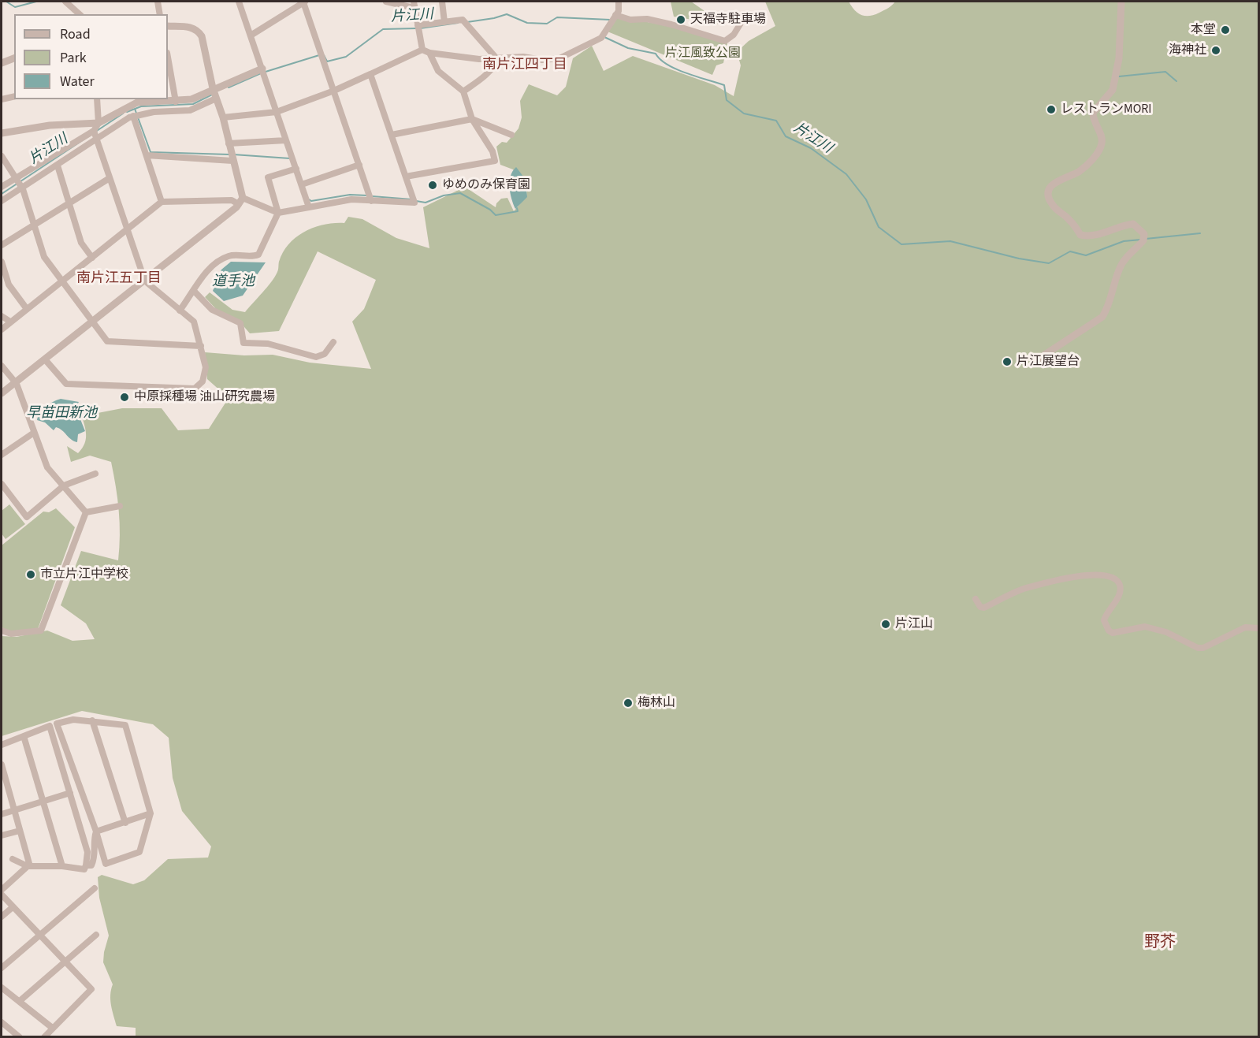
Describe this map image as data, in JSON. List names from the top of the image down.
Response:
{
  "districts": ["南片江四丁目", "南片江五丁目", "野芥"],
  "water": ["片江川", "道手池", "早苗田新池"],
  "parks": ["片江風致公園"],
  "places": [
    "天福寺駐車場",
    "本堂",
    "海神社",
    "レストランMORI",
    "ゆめのみ保育園",
    "片江展望台",
    "中原採種場 油山研究農場",
    "市立片江中学校",
    "片江山",
    "梅林山"
  ],
  "legend": ["Road", "Park", "Water"]
}
